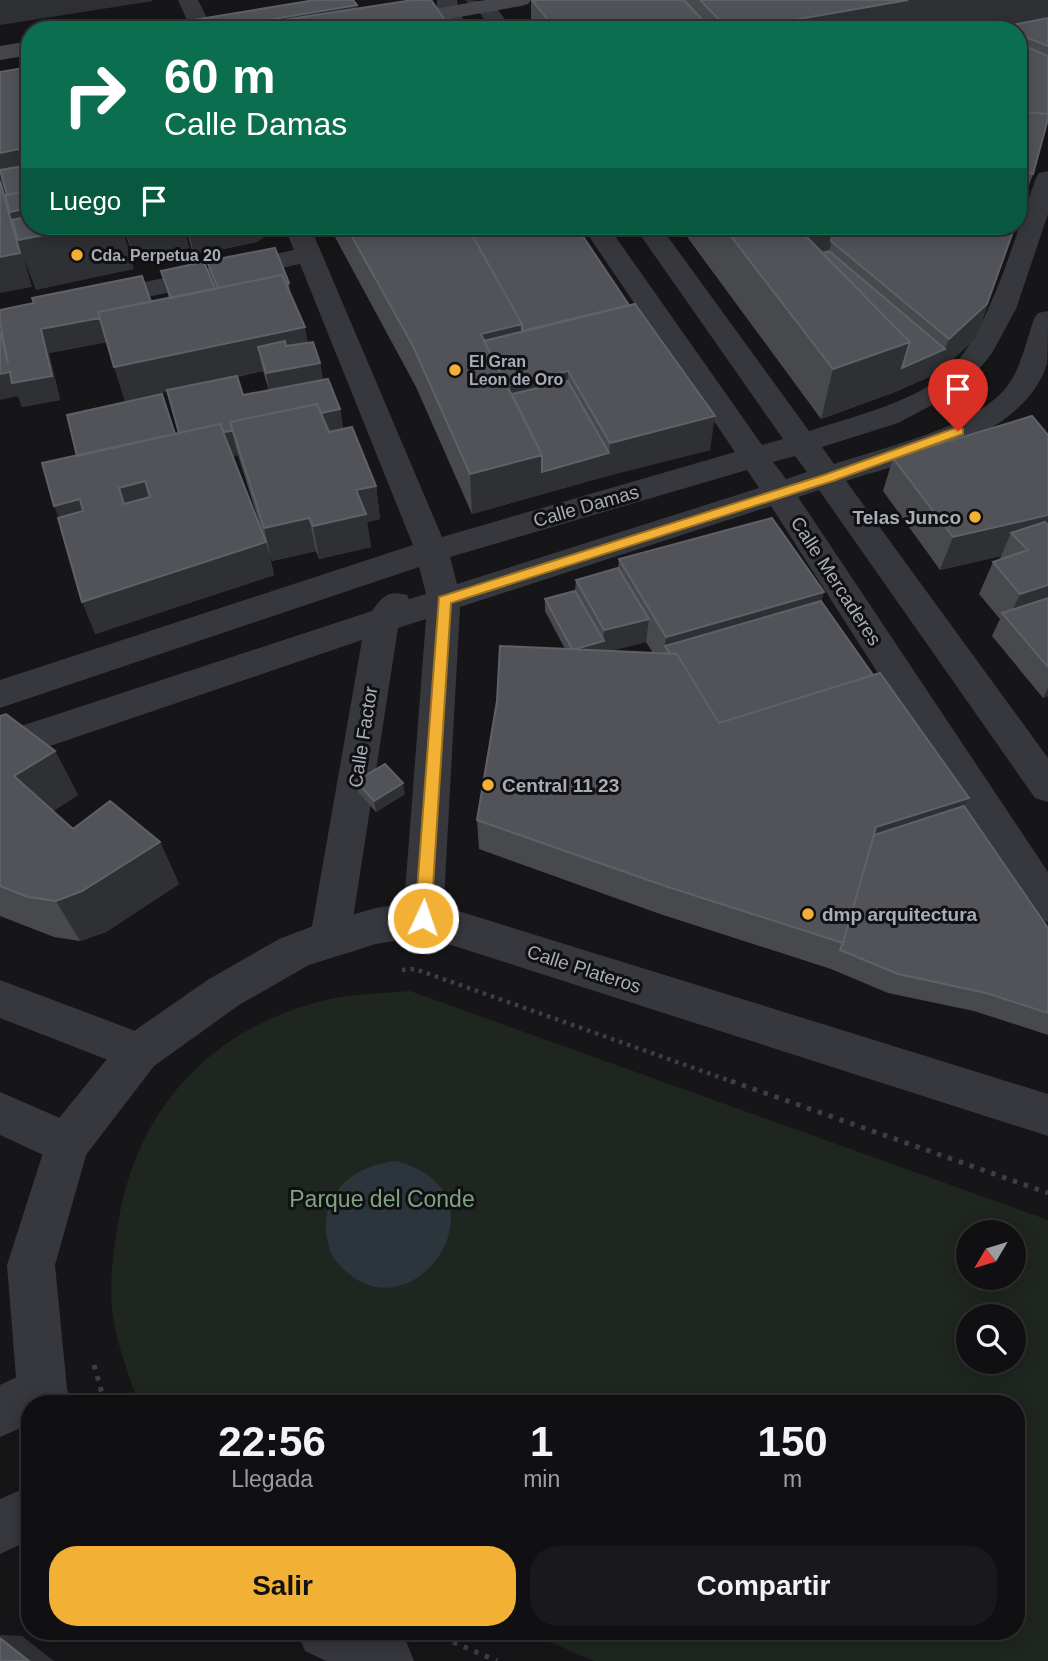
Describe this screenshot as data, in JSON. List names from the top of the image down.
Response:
{
  "streets": {
    "street": [
      "Calle Damas",
      "Calle Mercaderes",
      "Calle Factor",
      "Calle Plateros"
    ]
  },
  "crossings": [
    ["Calle Damas", "Calle Mercaderes"],
    ["Calle Damas", "Calle Factor"],
    ["Calle Factor", "Calle Plateros"]
  ],
  "parks": ["Parque del Conde"],
  "places": [
    "Cda. Perpetua 20",
    "El Gran Leon de Oro",
    "Telas Junco",
    "Central 11 23",
    "dmp arquitectura"
  ],
  "north": "bottom left",
  "page": {
    "turn": ["60 m", "Calle Damas"],
    "then": "Luego",
    "eta": [
      "22:56",
      "Llegada",
      "1",
      "min",
      "150",
      "m"
    ],
    "buttons": ["Salir", "Compartir"]
  }
}
